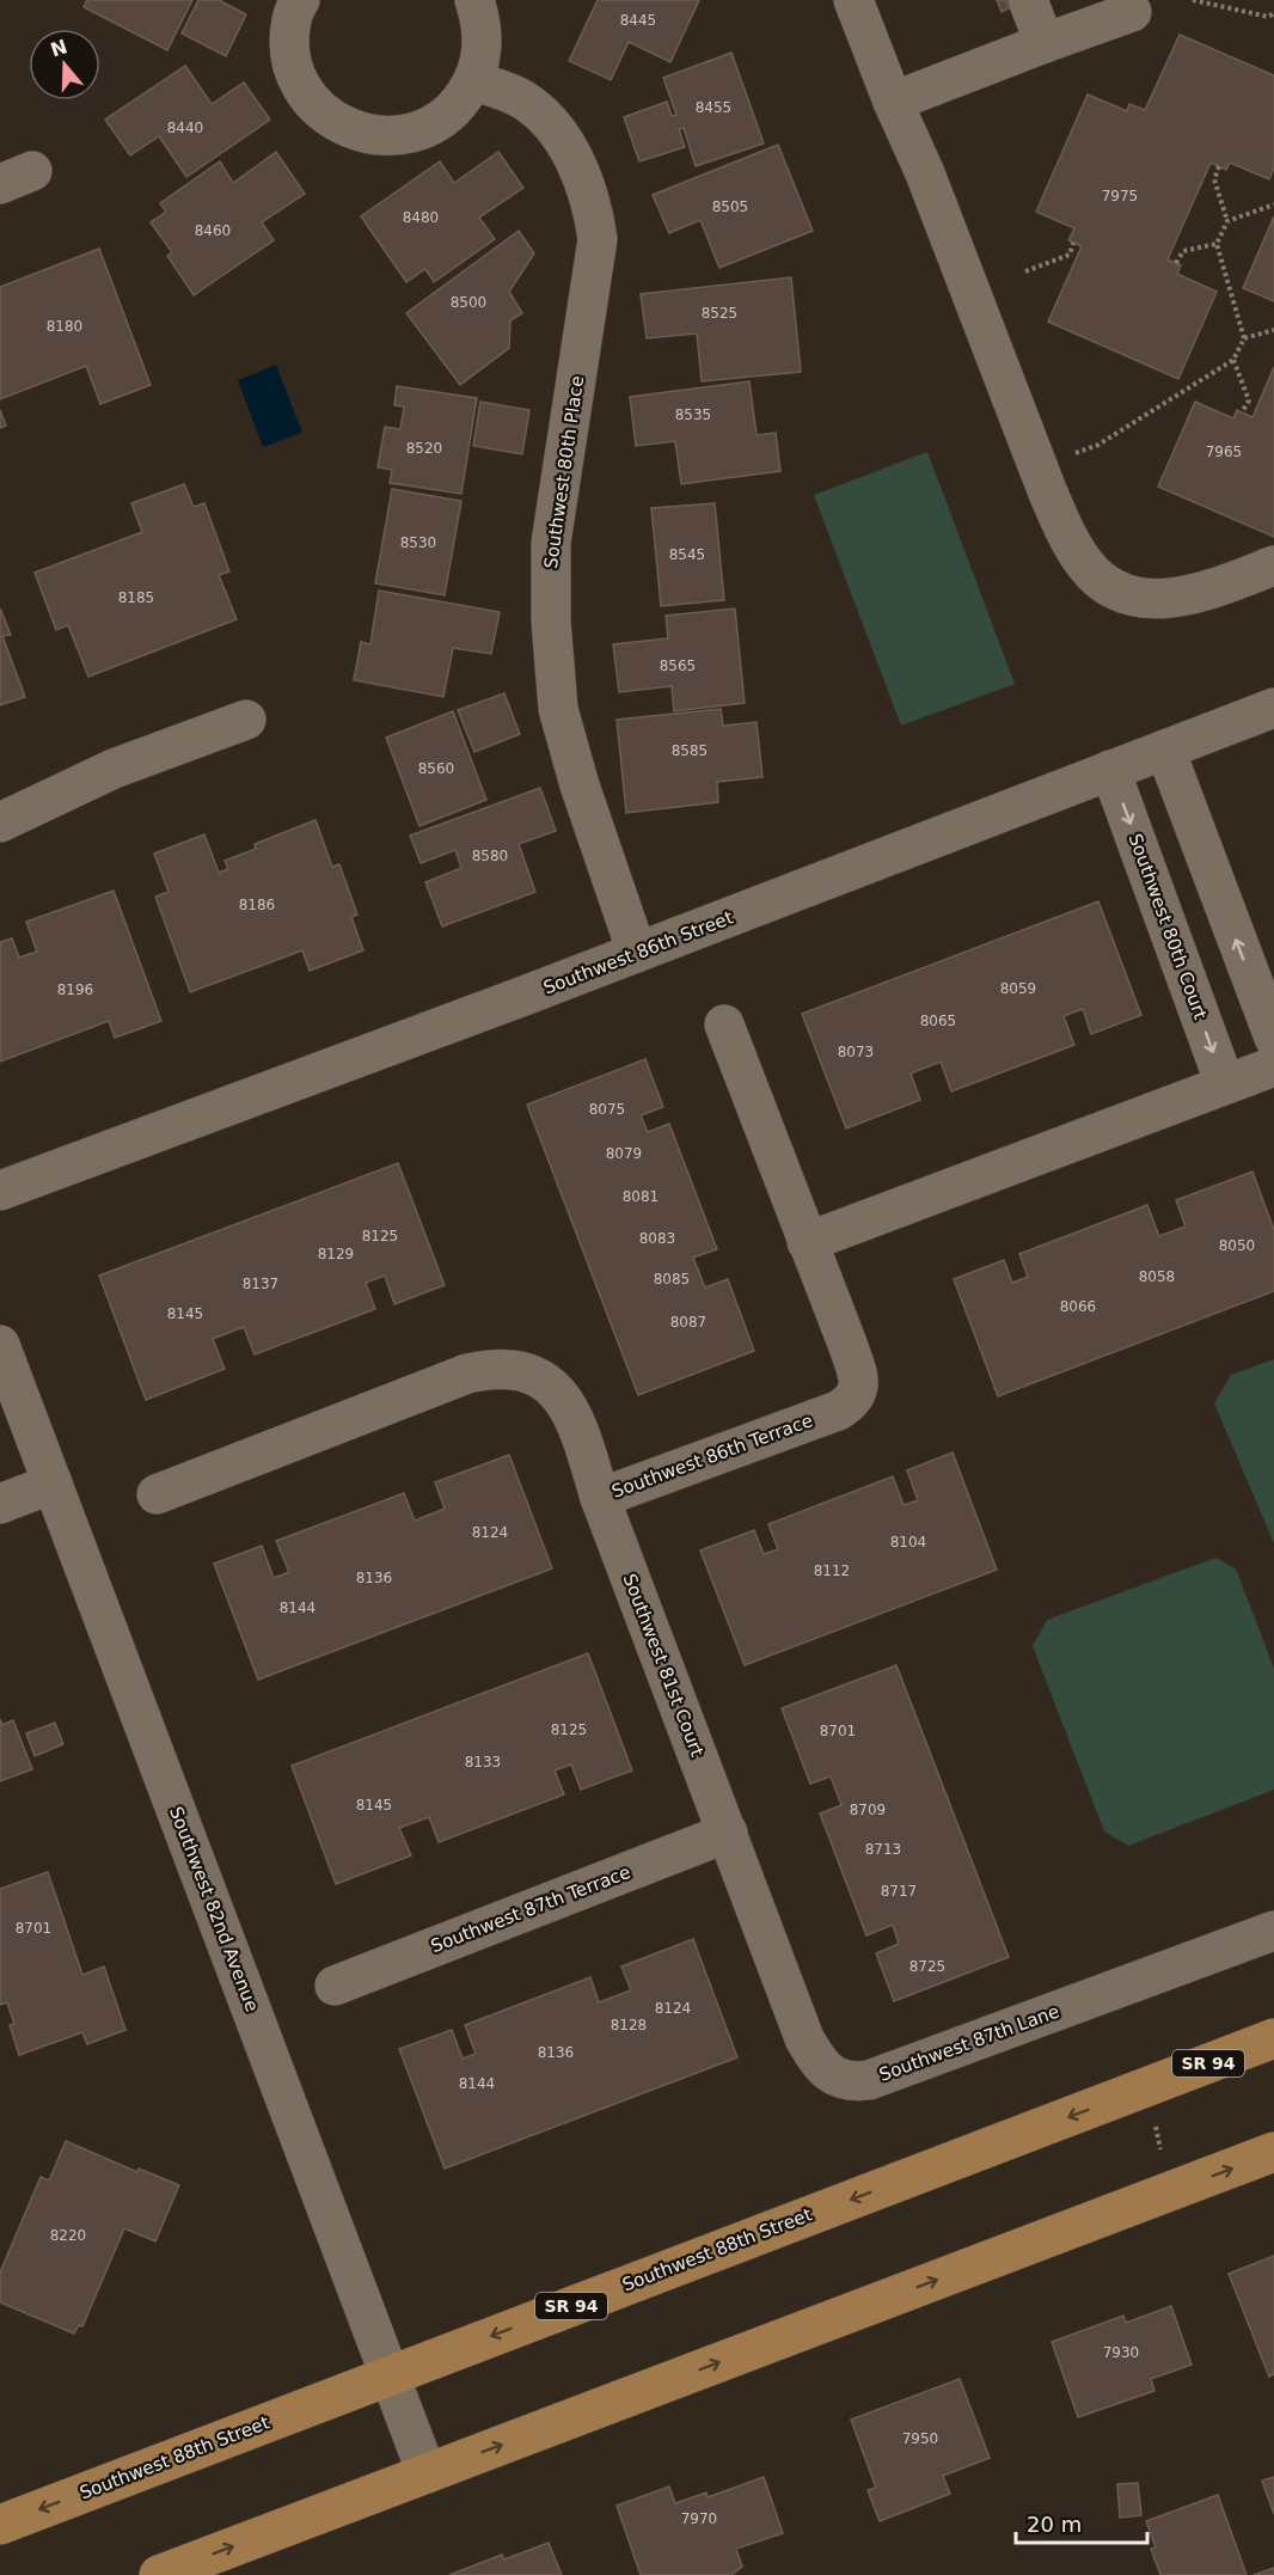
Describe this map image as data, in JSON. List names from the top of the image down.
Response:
{
  "streets": {
    "main road": ["SR 94", "Southwest 88th Street"],
    "street": [
      "Southwest 80th Place",
      "Southwest 80th Court",
      "Southwest 86th Street",
      "Southwest 86th Terrace",
      "Southwest 81st Court",
      "Southwest 82nd Avenue",
      "Southwest 87th Terrace",
      "Southwest 87th Lane"
    ]
  },
  "crossings": [
    ["Southwest 80th Place", "Southwest 86th Street"],
    ["Southwest 80th Court", "Southwest 86th Street"],
    ["Southwest 86th Terrace", "Southwest 81st Court"],
    ["Southwest 81st Court", "Southwest 87th Terrace"],
    ["Southwest 81st Court", "Southwest 87th Lane"],
    ["Southwest 82nd Avenue", "Southwest 88th Street"],
    ["Southwest 87th Terrace", "Southwest 87th Lane"]
  ],
  "house_numbers": [
    "8445",
    "8455",
    "8440",
    "7975",
    "8505",
    "8480",
    "8460",
    "8500",
    "8525",
    "8180",
    "8535",
    "8520",
    "7965",
    "8530",
    "8545",
    "8185",
    "8565",
    "8585",
    "8560",
    "8580",
    "8186",
    "8059",
    "8196",
    "8065",
    "8073",
    "8075",
    "8079",
    "8081",
    "8125",
    "8083",
    "8050",
    "8129",
    "8058",
    "8085",
    "8137",
    "8066",
    "8145",
    "8087",
    "8124",
    "8104",
    "8112",
    "8136",
    "8144",
    "8125",
    "8701",
    "8133",
    "8145",
    "8709",
    "8713",
    "8717",
    "8701",
    "8725",
    "8124",
    "8128",
    "8136",
    "8144",
    "8220",
    "7930",
    "7950",
    "7970"
  ],
  "scale_bar": "20 m",
  "north": "top"
}
